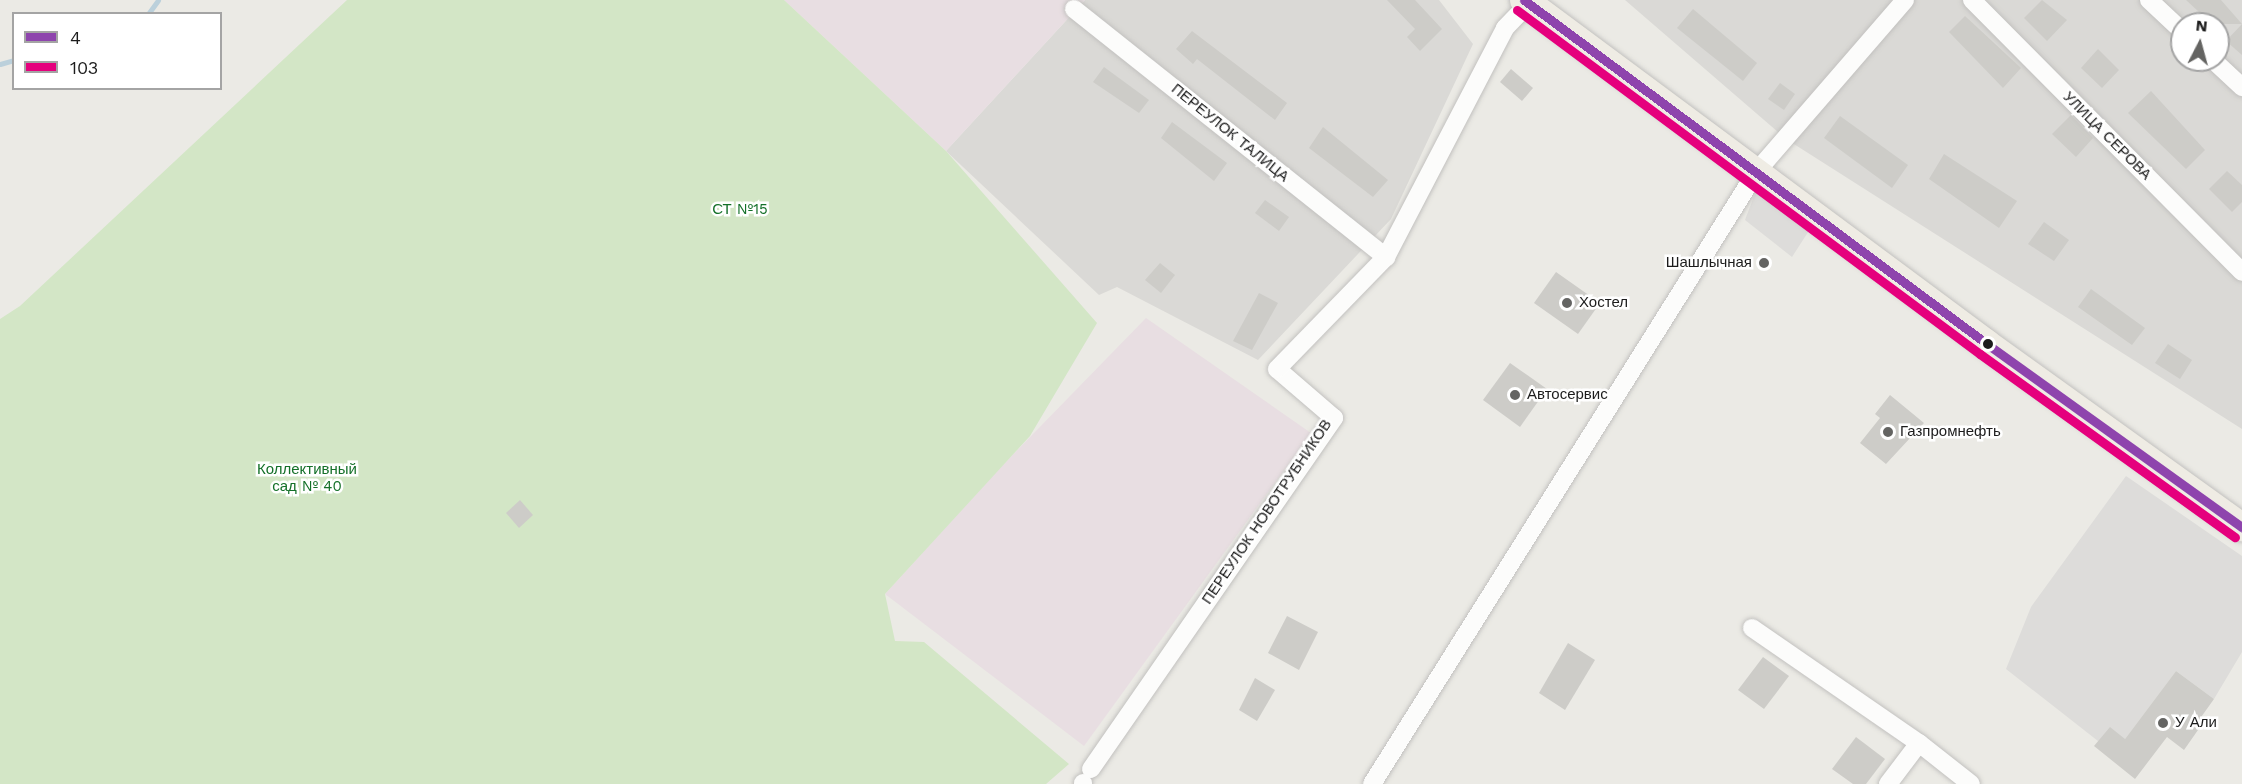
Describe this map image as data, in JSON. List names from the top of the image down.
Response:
{
  "streets": {
    "street": ["ПЕРЕУЛОК ТАЛИЦА", "УЛИЦА СЕРОВА", "ПЕРЕУЛОК НОВОТРУБНИКОВ"]
  },
  "crossings": [
    ["ПЕРЕУЛОК ТАЛИЦА", "ПЕРЕУЛОК НОВОТРУБНИКОВ"]
  ],
  "parks": ["СТ №15", "Коллективный сад № 40"],
  "places": [
    "Шашлычная",
    "Хостел",
    "Автосервис",
    "Газпромнефть",
    "У Али"
  ],
  "lines": ["transit line 4", "transit line 103"],
  "legend": ["4", "103"],
  "north": "top"
}
